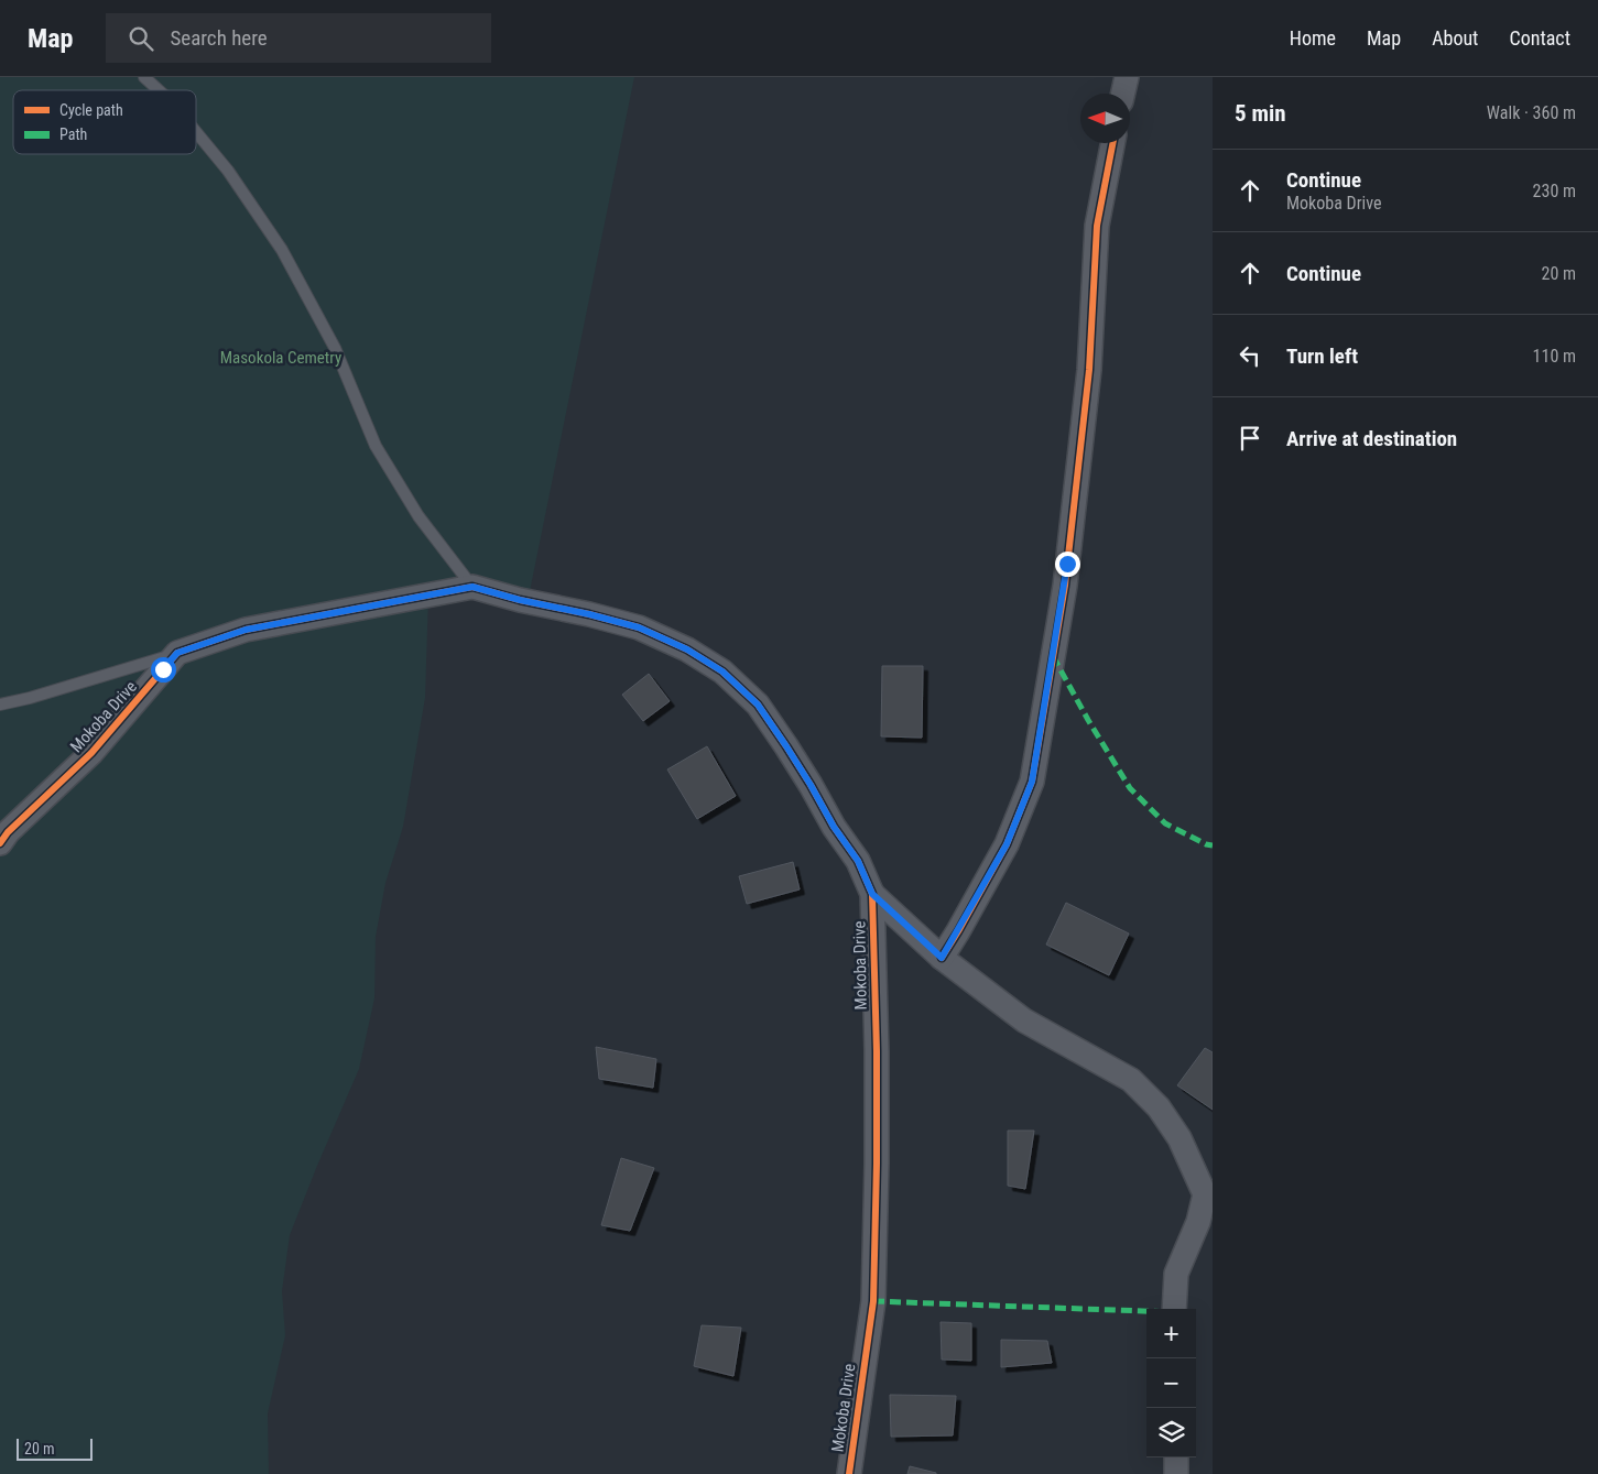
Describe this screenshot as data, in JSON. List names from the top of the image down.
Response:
{
  "streets": {
    "street": ["Mokoba Drive"]
  },
  "parks": ["Masokola Cemetry"],
  "legend": ["Cycle path", "Path"],
  "scale_bar": "20 m",
  "north": "left",
  "page": {
    "header": "Map",
    "search": "Search here",
    "nav": [
      "Home",
      "Map",
      "About",
      "Contact"
    ],
    "heading": ["5 min", "Walk · 360 m"],
    "list": [
      ["Continue", "Mokoba Drive", "230 m"],
      ["Continue", "20 m"],
      ["Turn left", "110 m"],
      "Arrive at destination"
    ],
    "map_buttons": ["+", "−"],
    "scale": "20 m"
  }
}
